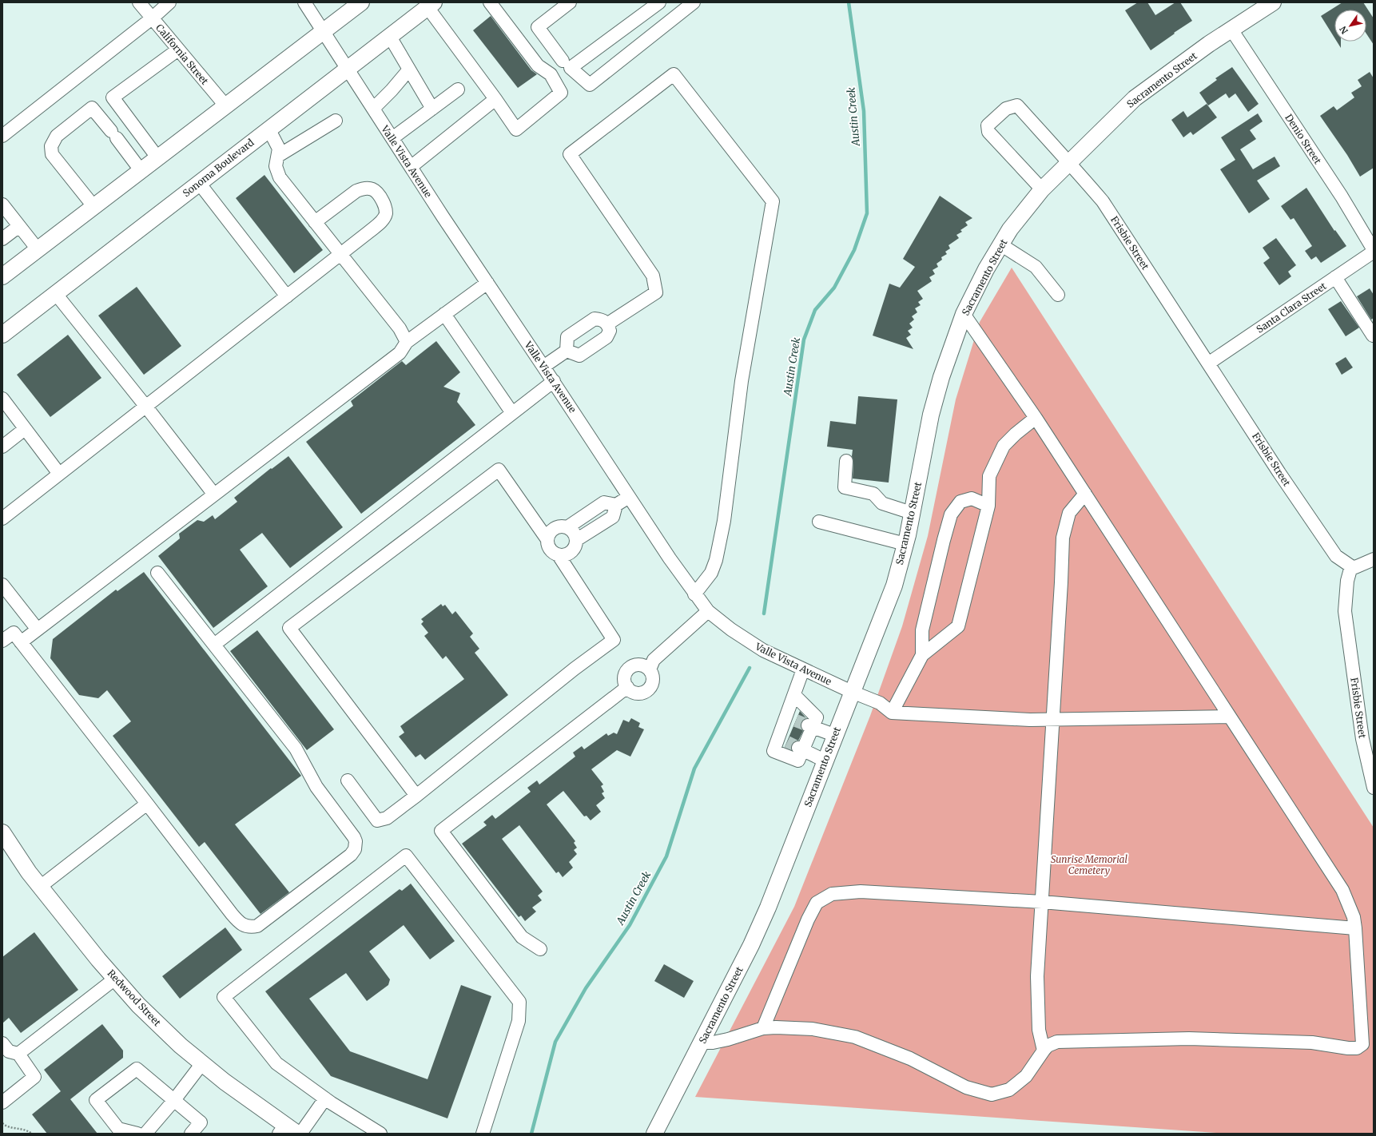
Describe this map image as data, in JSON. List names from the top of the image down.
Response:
{
  "streets": {
    "main road": ["Sacramento Street", "Sonoma Boulevard", "Redwood Street"],
    "street": [
      "California Street",
      "Denio Street",
      "Valle Vista Avenue",
      "Frisbie Street",
      "Santa Clara Street"
    ]
  },
  "crossings": [
    ["Sacramento Street", "Denio Street"],
    ["Sacramento Street", "Valle Vista Avenue"],
    ["Sacramento Street", "Frisbie Street"],
    ["Denio Street", "Santa Clara Street"],
    ["Valle Vista Avenue", "Sonoma Boulevard"],
    ["Frisbie Street", "Santa Clara Street"]
  ],
  "water": ["Austin Creek"],
  "parks": ["Sunrise Memorial Cemetery"],
  "north": "bottom left"
}
